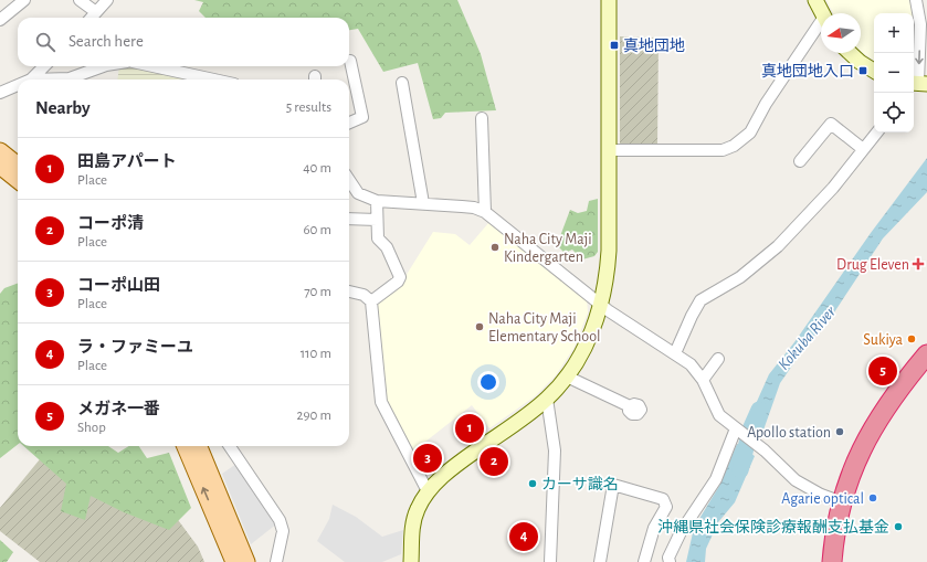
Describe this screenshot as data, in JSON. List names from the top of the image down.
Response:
{
  "water": ["Kokuba River"],
  "places": {
    "transit": ["真地団地", "真地団地入口"],
    "other": [
      "Naha City Maji Kindergarten",
      "Naha City Maji Elementary School",
      "Sukiya",
      "Apollo station",
      "カーサ識名",
      "Agarie optical",
      "沖縄県社会保険診療報酬支払基金"
    ],
    "health": ["Drug Eleven"]
  },
  "north": "left",
  "page": {
    "map_buttons": ["+", "−"],
    "search": "Search here",
    "heading": ["Nearby", "5 results"],
    "list": [
      {
        "mark": "1",
        "name": "田島アパート",
        "note": "Place",
        "value": "40 m"
      },
      {
        "mark": "2",
        "name": "コーポ清",
        "note": "Place",
        "value": "60 m"
      },
      {
        "mark": "3",
        "name": "コーポ山田",
        "note": "Place",
        "value": "70 m"
      },
      {
        "mark": "4",
        "name": "ラ・ファミーユ",
        "note": "Place",
        "value": "110 m"
      },
      {
        "mark": "5",
        "name": "メガネ一番",
        "note": "Shop",
        "value": "290 m"
      }
    ],
    "pins": [
      "5",
      "1",
      "3",
      "2",
      "4"
    ]
  }
}
